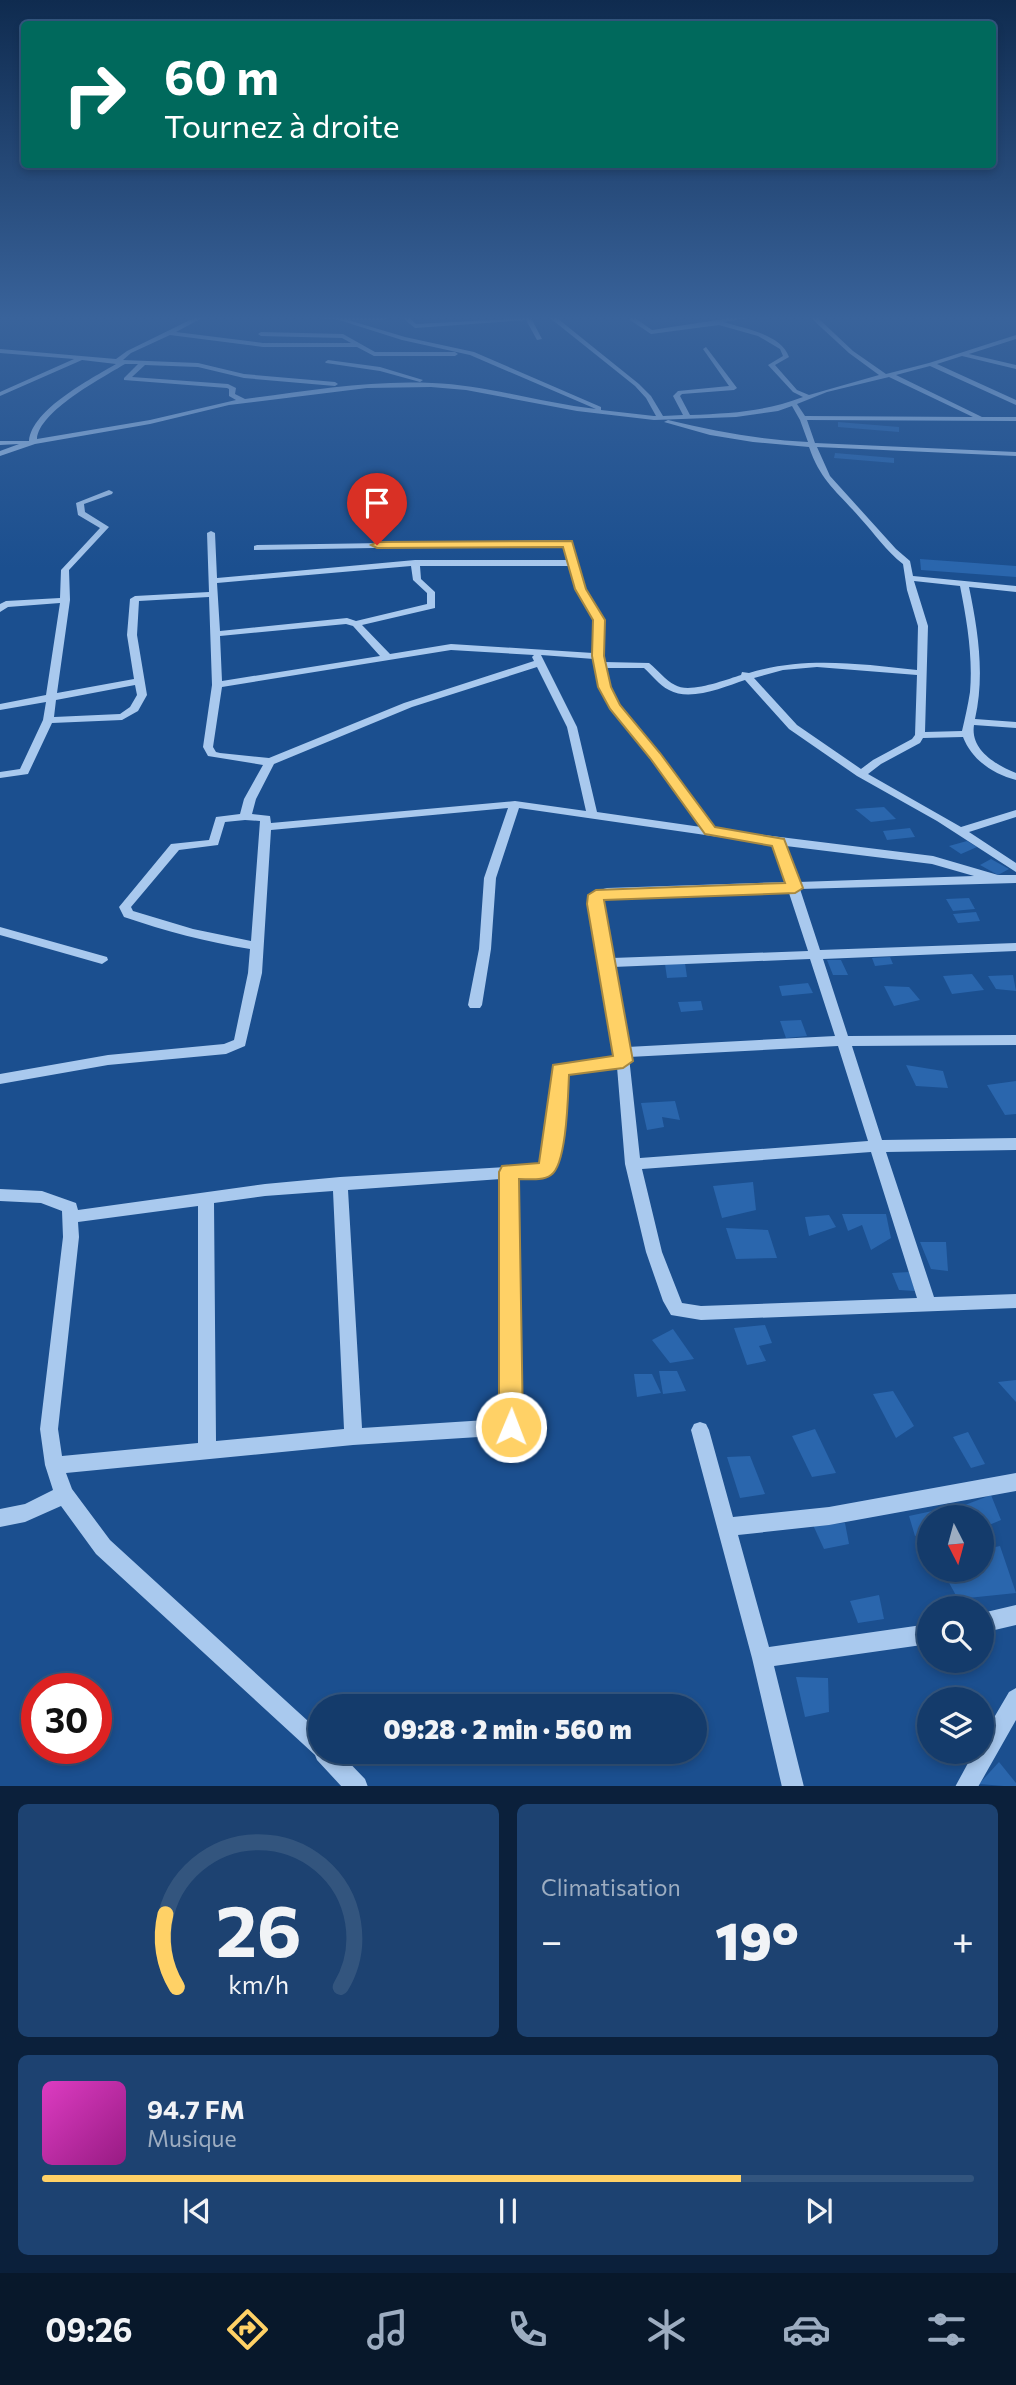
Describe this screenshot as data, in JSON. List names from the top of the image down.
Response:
{
  "north": "bottom",
  "page": {
    "turn": ["60 m", "Tournez à droite"],
    "limit": "30",
    "trip": "09:28 · 2 min · 560 m",
    "tile": "Climatisation",
    "heat": ["−", "19°", "+"],
    "song": ["94.7 FM", "Musique"],
    "tabs": "09:26",
    "gauge": ["26", "km/h"]
  }
}
